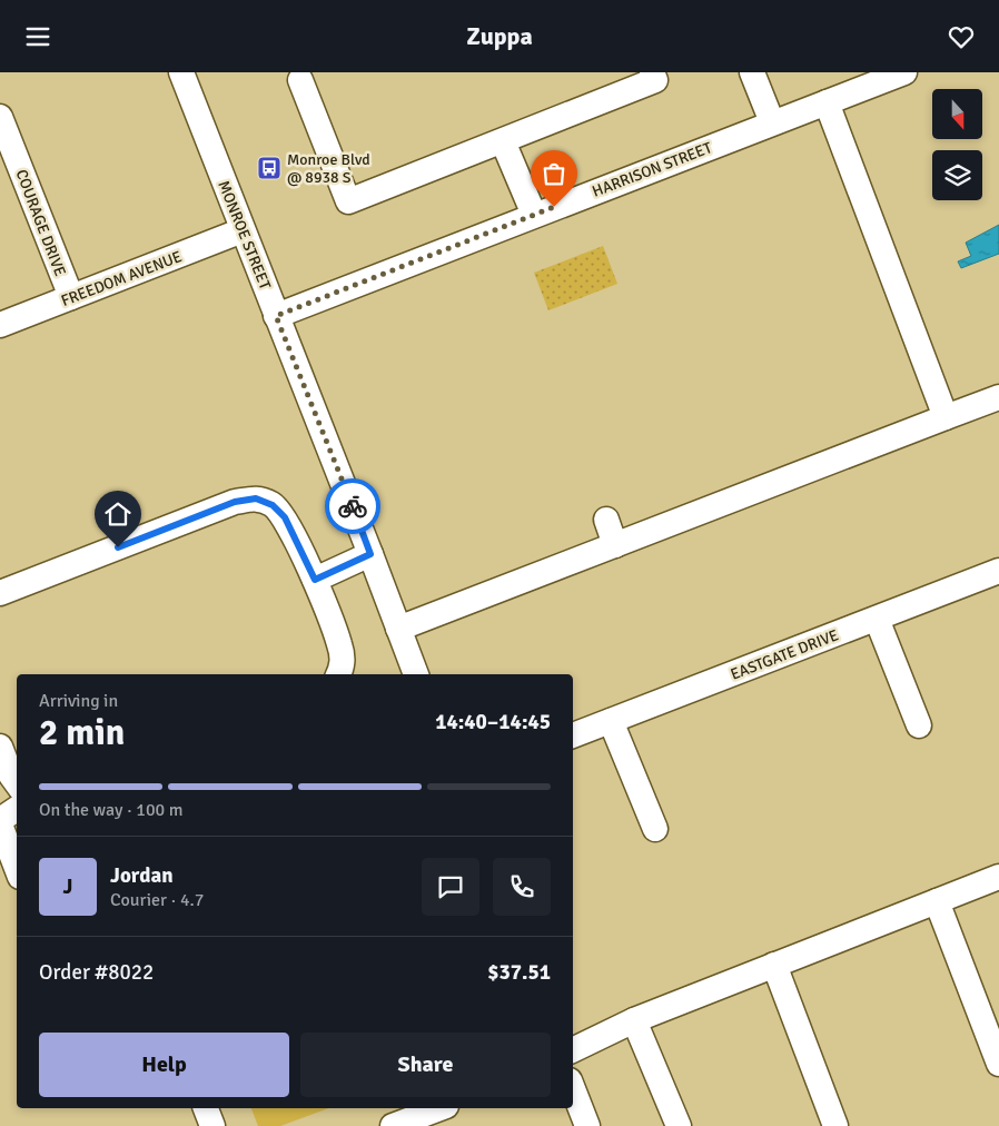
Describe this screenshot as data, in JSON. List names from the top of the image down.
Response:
{
  "streets": {
    "street": [
      "HARRISON STREET",
      "COURAGE DRIVE",
      "MONROE STREET",
      "FREEDOM AVENUE",
      "EASTGATE DRIVE"
    ]
  },
  "crossings": [
    ["HARRISON STREET", "MONROE STREET"],
    ["COURAGE DRIVE", "FREEDOM AVENUE"],
    ["MONROE STREET", "FREEDOM AVENUE"]
  ],
  "places": {
    "bus stop": ["Monroe Blvd @ 8938 S"]
  },
  "north": "bottom",
  "page": {
    "header": "Zuppa",
    "heading": ["2 min", "Arriving in", "14:40–14:45"],
    "panel": [
      "Jordan",
      "Courier · 4.7",
      "Order #8022",
      "$37.51"
    ],
    "bar": "On the way · 100 m",
    "round": "J",
    "buttons": ["Help", "Share"]
  }
}
